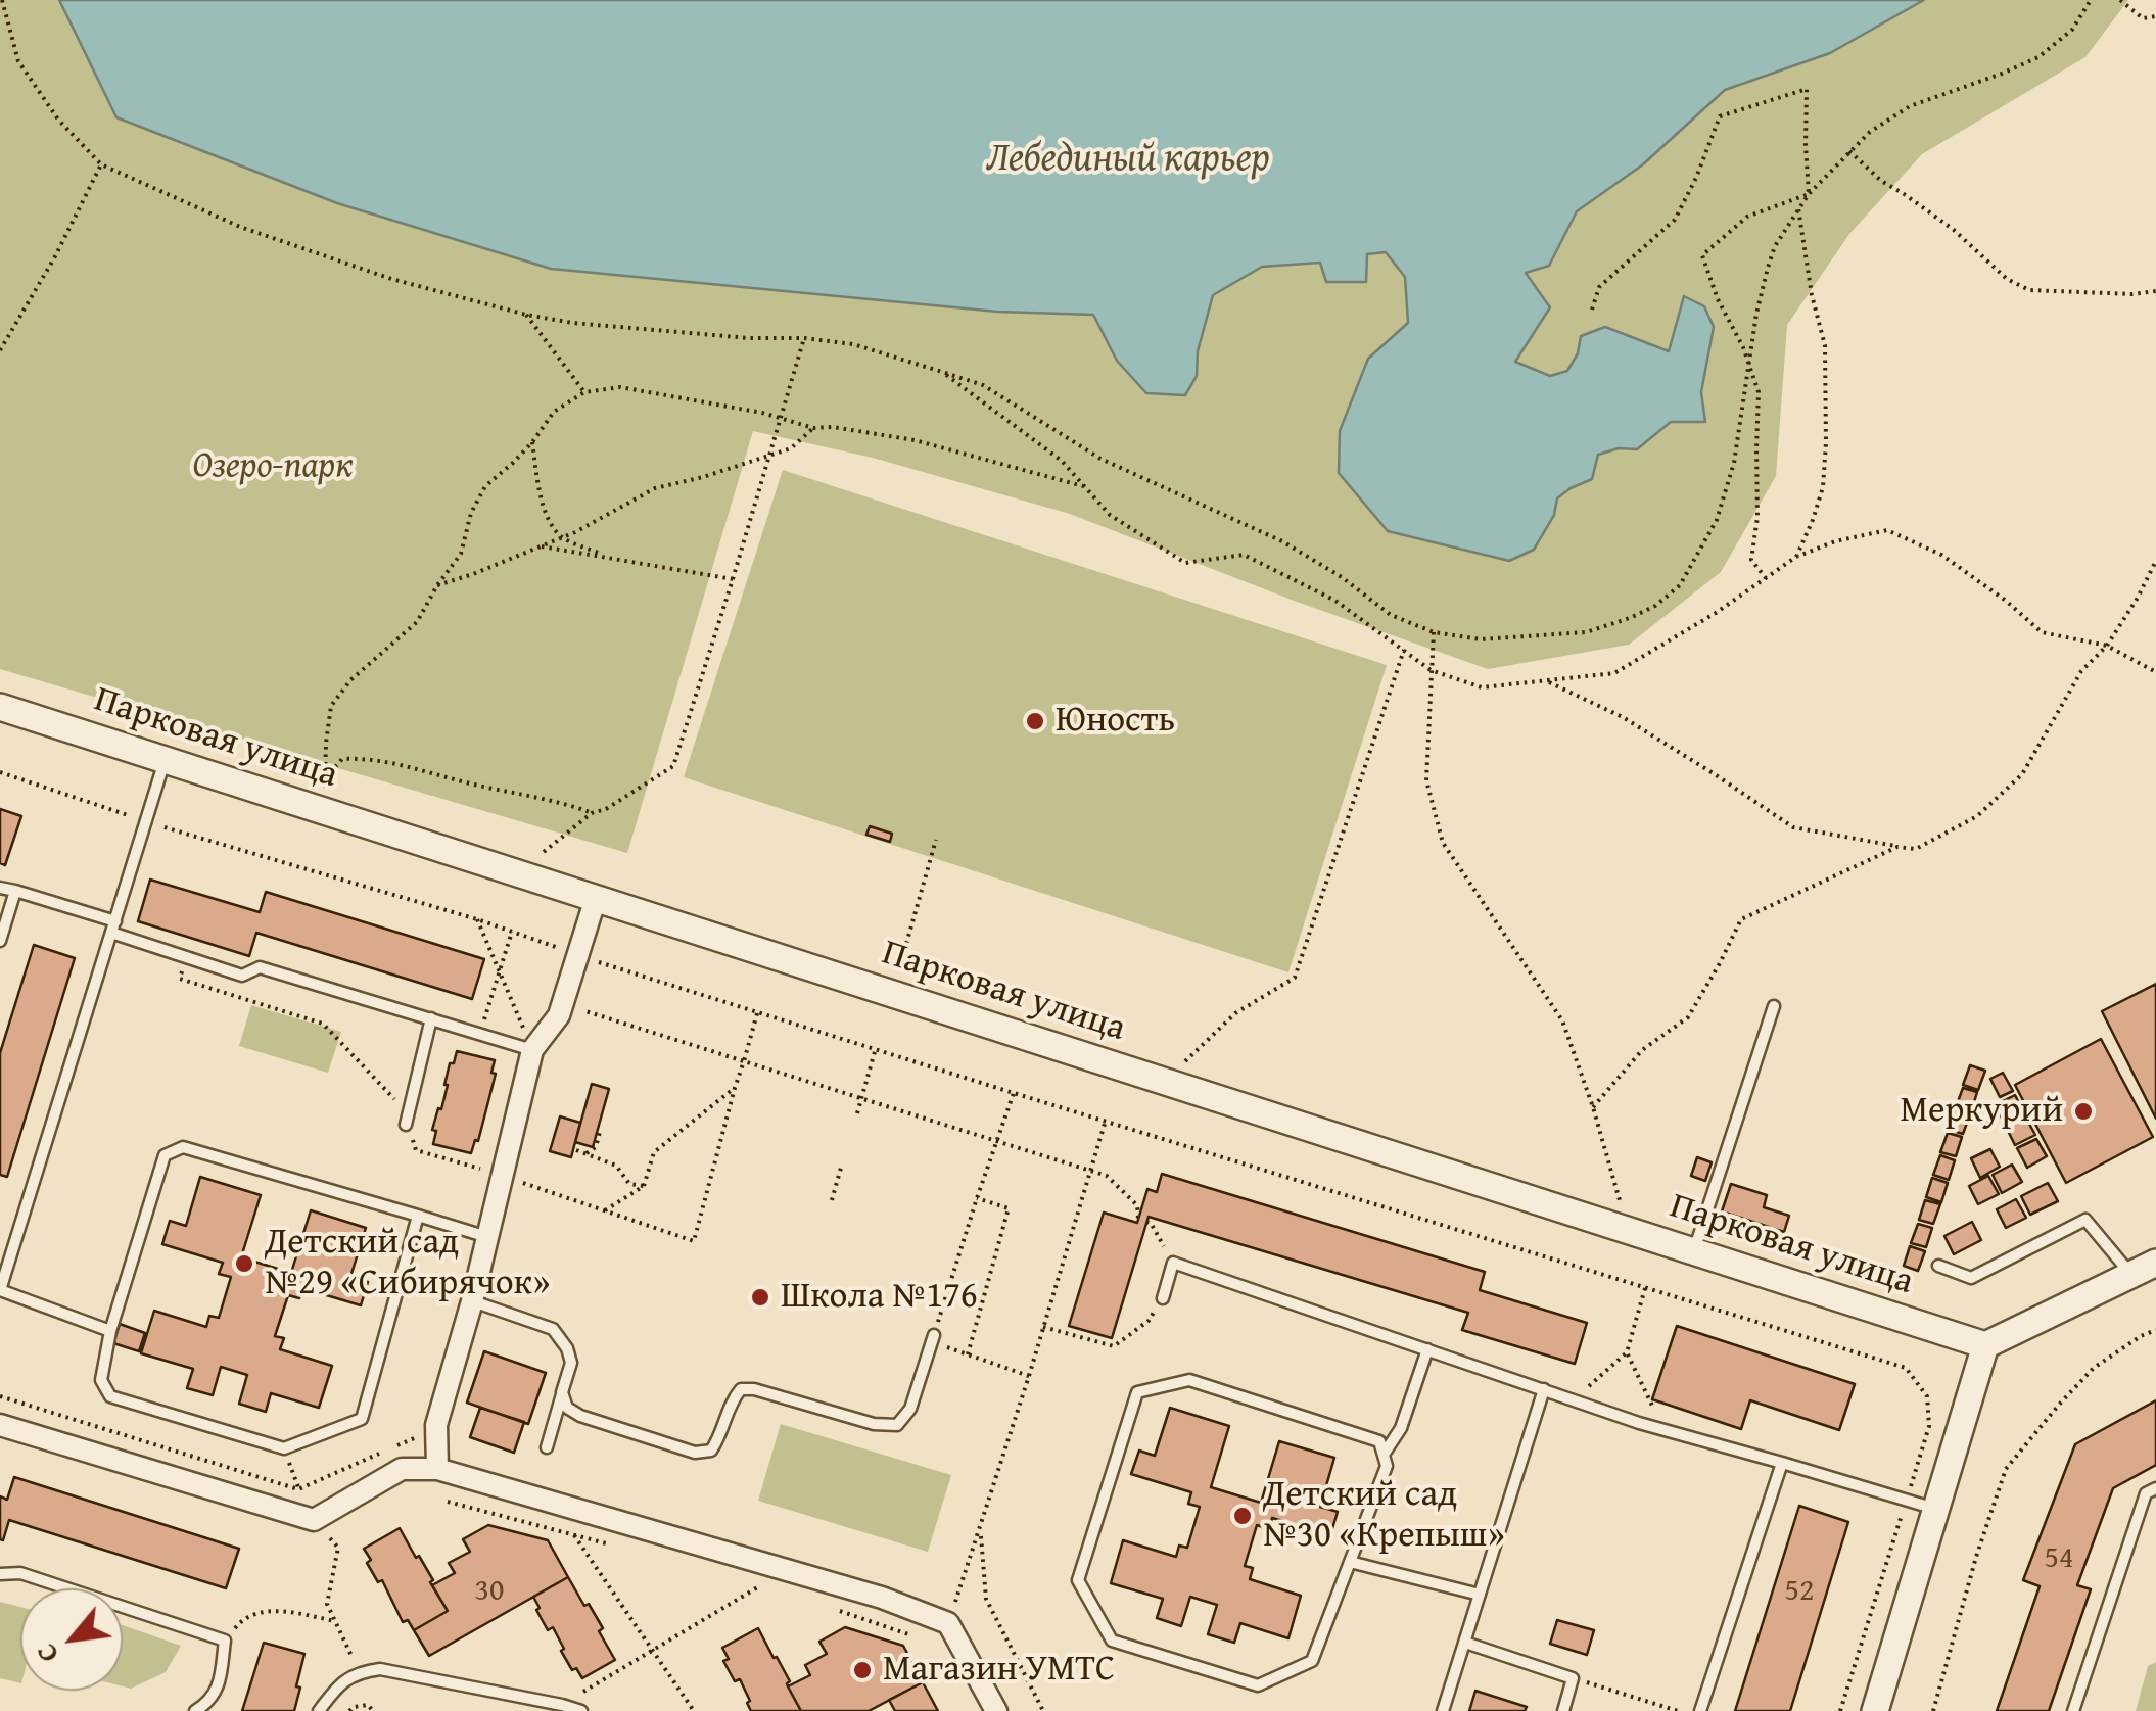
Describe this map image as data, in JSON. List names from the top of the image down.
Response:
{
  "streets": {
    "street": ["Парковая улица"]
  },
  "water": ["Лебединый карьер"],
  "parks": ["Озеро-парк"],
  "places": [
    "Юность",
    "Меркурий",
    "Детский сад №29 «Сибирячок»",
    "Школа №176",
    "Детский сад №30 «Крепыш»",
    "Магазин УМТС"
  ],
  "house_numbers": ["54", "30", "52"],
  "north": "bottom left"
}
